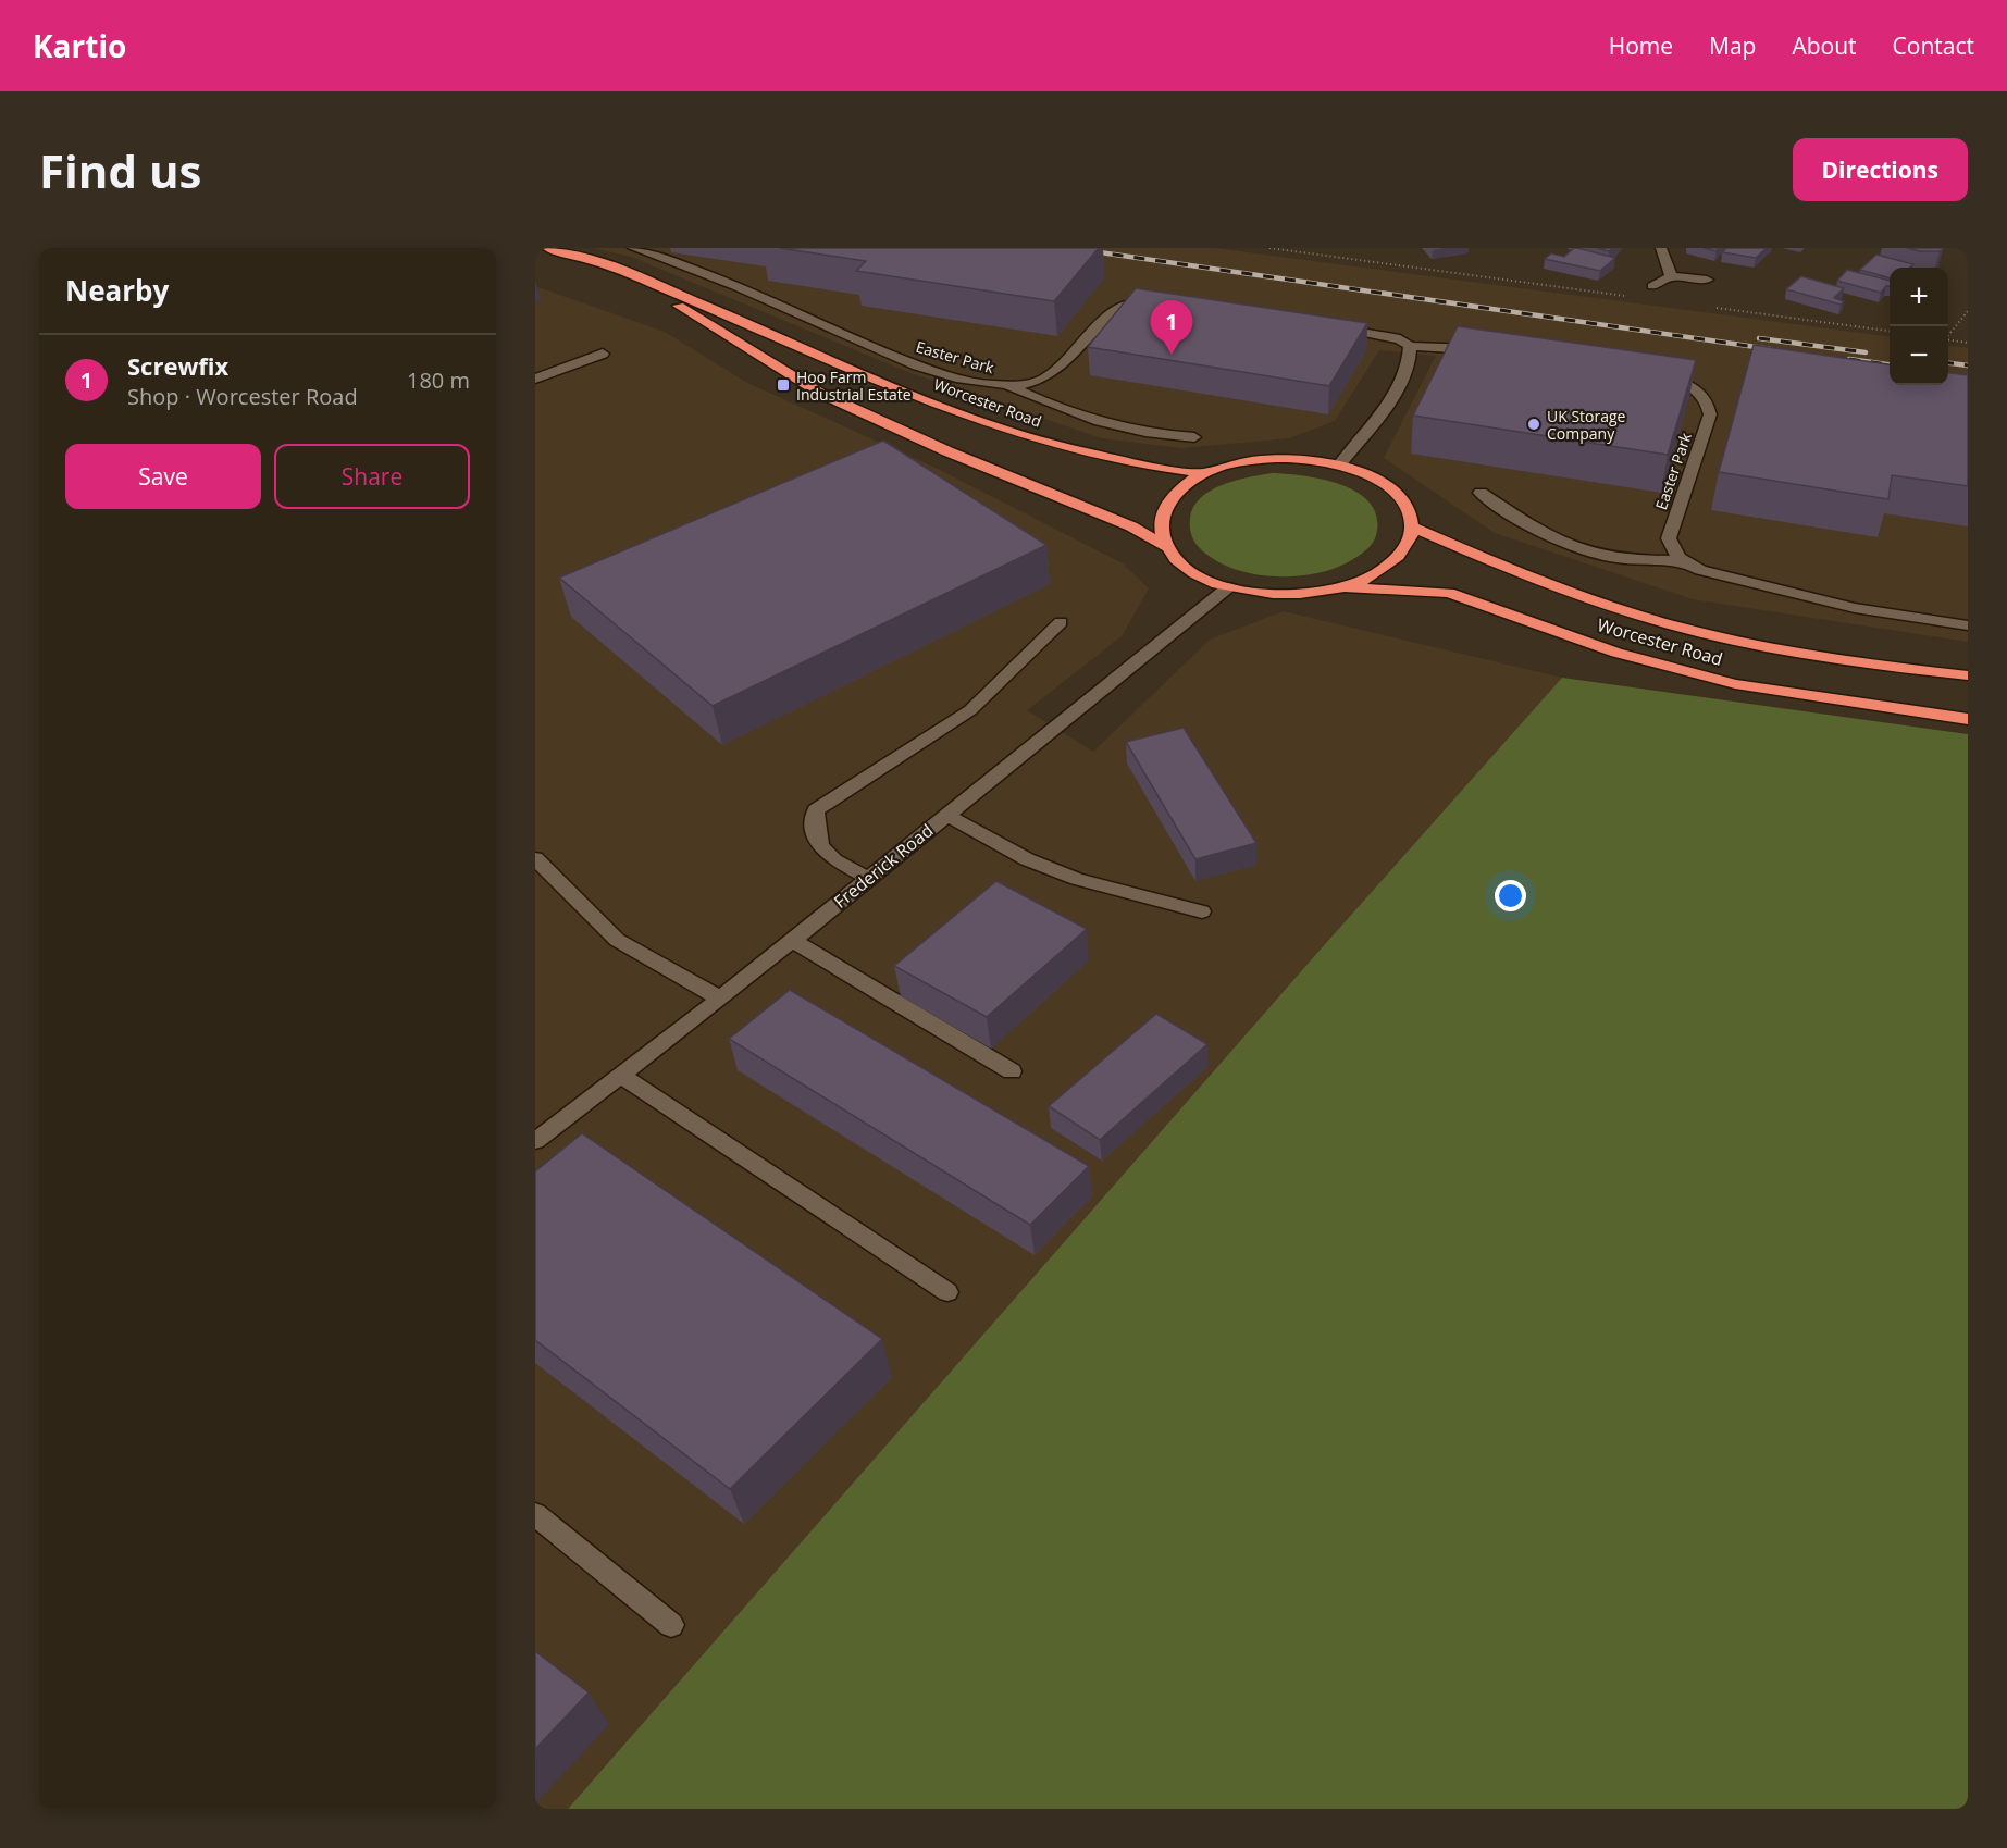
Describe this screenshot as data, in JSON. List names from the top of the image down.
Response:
{
  "streets": {
    "highway": ["Worcester Road"],
    "street": ["Easter Park", "Frederick Road"]
  },
  "crossings": [
    ["Worcester Road", "Frederick Road"]
  ],
  "places": {
    "transit": ["Hoo Farm Industrial Estate"],
    "other": ["UK Storage Company"]
  },
  "page": {
    "header": "Kartio",
    "nav": [
      "Home",
      "Map",
      "About",
      "Contact"
    ],
    "buttons": [
      "Directions",
      ["Save", "Share"]
    ],
    "title": "Find us",
    "heading": "Nearby",
    "map_buttons": ["+", "−"],
    "pins": "1",
    "list": [
      {
        "mark": "1",
        "name": "Screwfix",
        "note": "Shop · Worcester Road",
        "value": "180 m"
      }
    ]
  }
}
